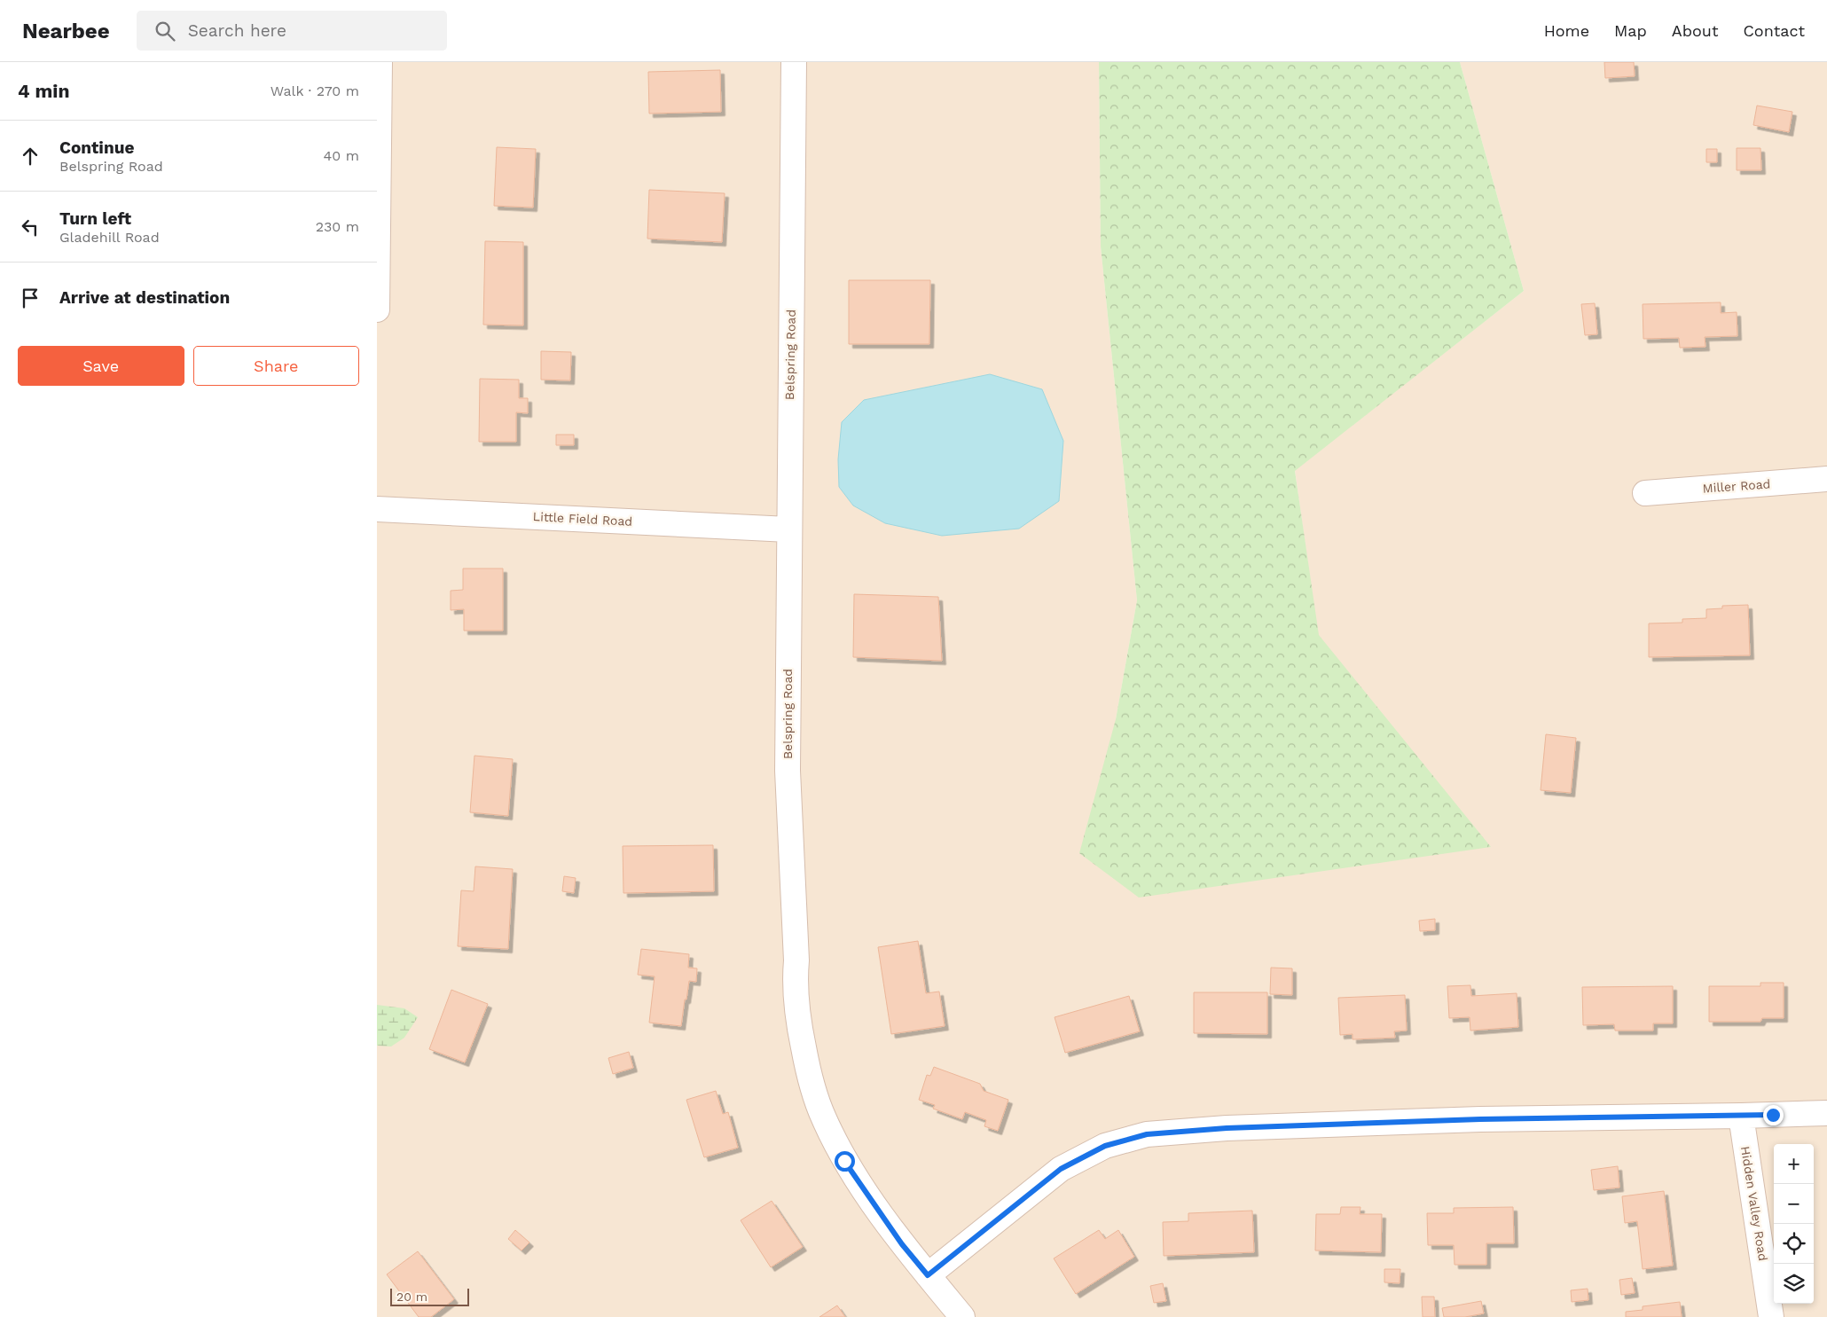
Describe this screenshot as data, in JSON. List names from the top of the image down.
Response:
{
  "streets": {
    "street": [
      "Belspring Road",
      "Miller Road",
      "Little Field Road",
      "Hidden Valley Road"
    ]
  },
  "crossings": [
    ["Belspring Road", "Little Field Road"]
  ],
  "scale_bar": "20 m",
  "page": {
    "header": "Nearbee",
    "search": "Search here",
    "nav": [
      "Home",
      "Map",
      "About",
      "Contact"
    ],
    "heading": ["4 min", "Walk · 270 m"],
    "list": [
      ["Continue", "Belspring Road", "40 m"],
      ["Turn left", "Gladehill Road", "230 m"],
      "Arrive at destination"
    ],
    "buttons": ["Save", "Share"],
    "map_buttons": ["+", "−"],
    "scale": "20 m"
  }
}
